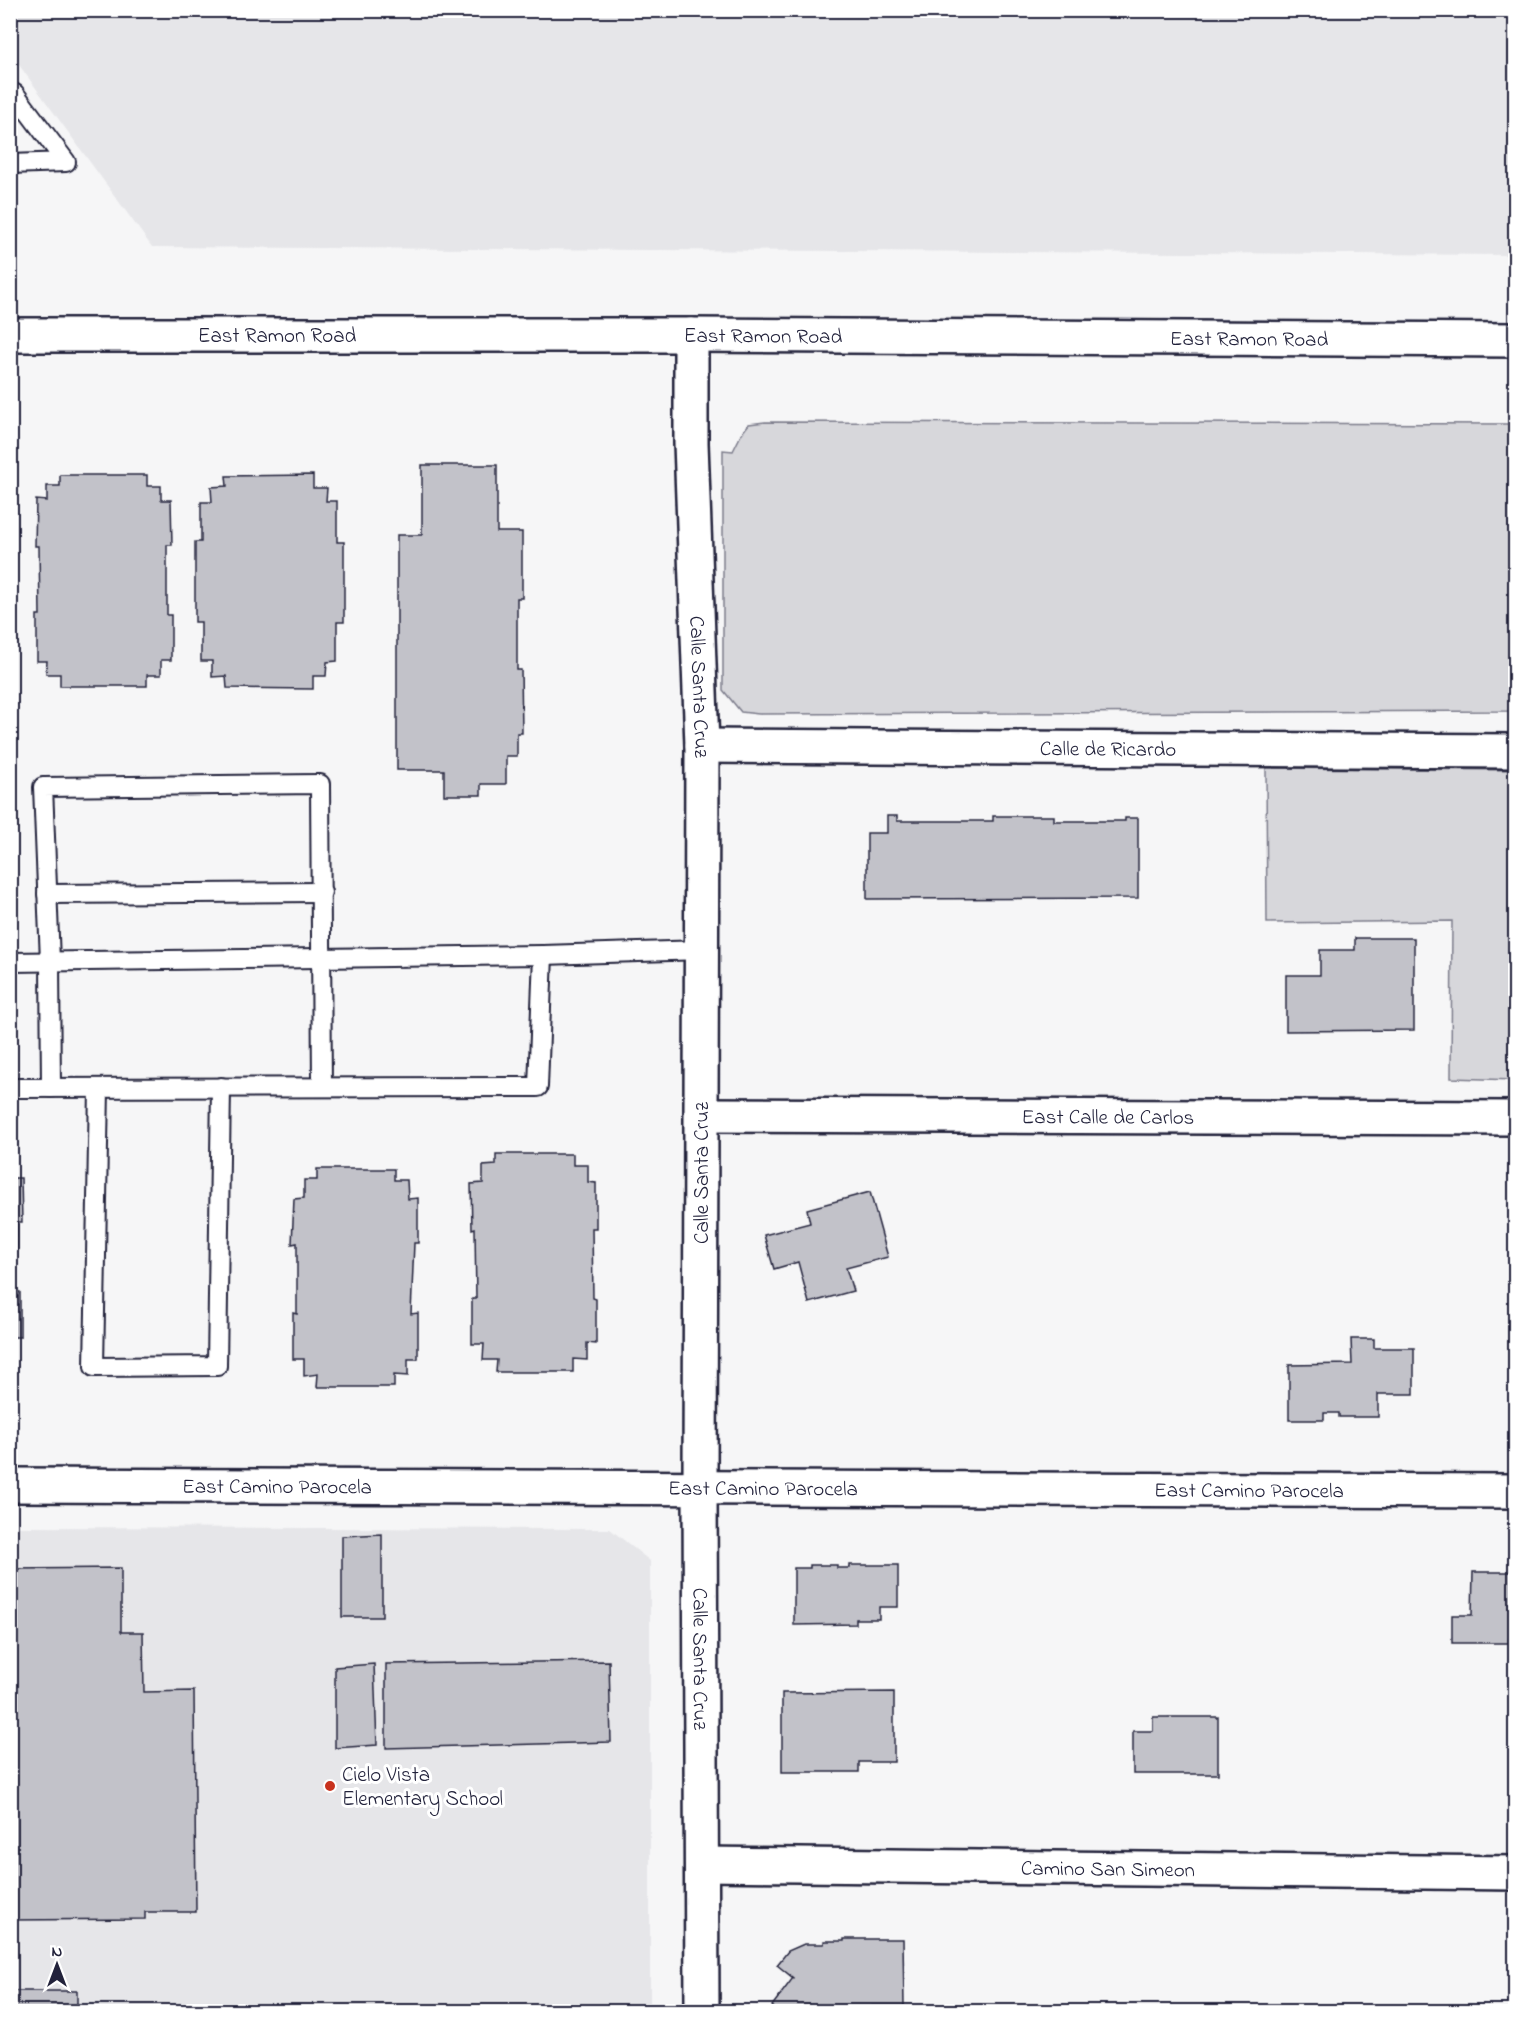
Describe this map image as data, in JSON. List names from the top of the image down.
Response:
{
  "streets": {
    "street": [
      "East Ramon Road",
      "Calle Santa Cruz",
      "Calle de Ricardo",
      "East Calle de Carlos",
      "East Camino Parocela",
      "Camino San Simeon"
    ]
  },
  "crossings": [
    ["East Ramon Road", "Calle Santa Cruz"],
    ["Calle Santa Cruz", "Calle de Ricardo"],
    ["Calle Santa Cruz", "East Calle de Carlos"],
    ["Calle Santa Cruz", "East Camino Parocela"],
    ["Calle Santa Cruz", "Camino San Simeon"]
  ],
  "places": ["Cielo Vista Elementary School"],
  "north": "top"
}
